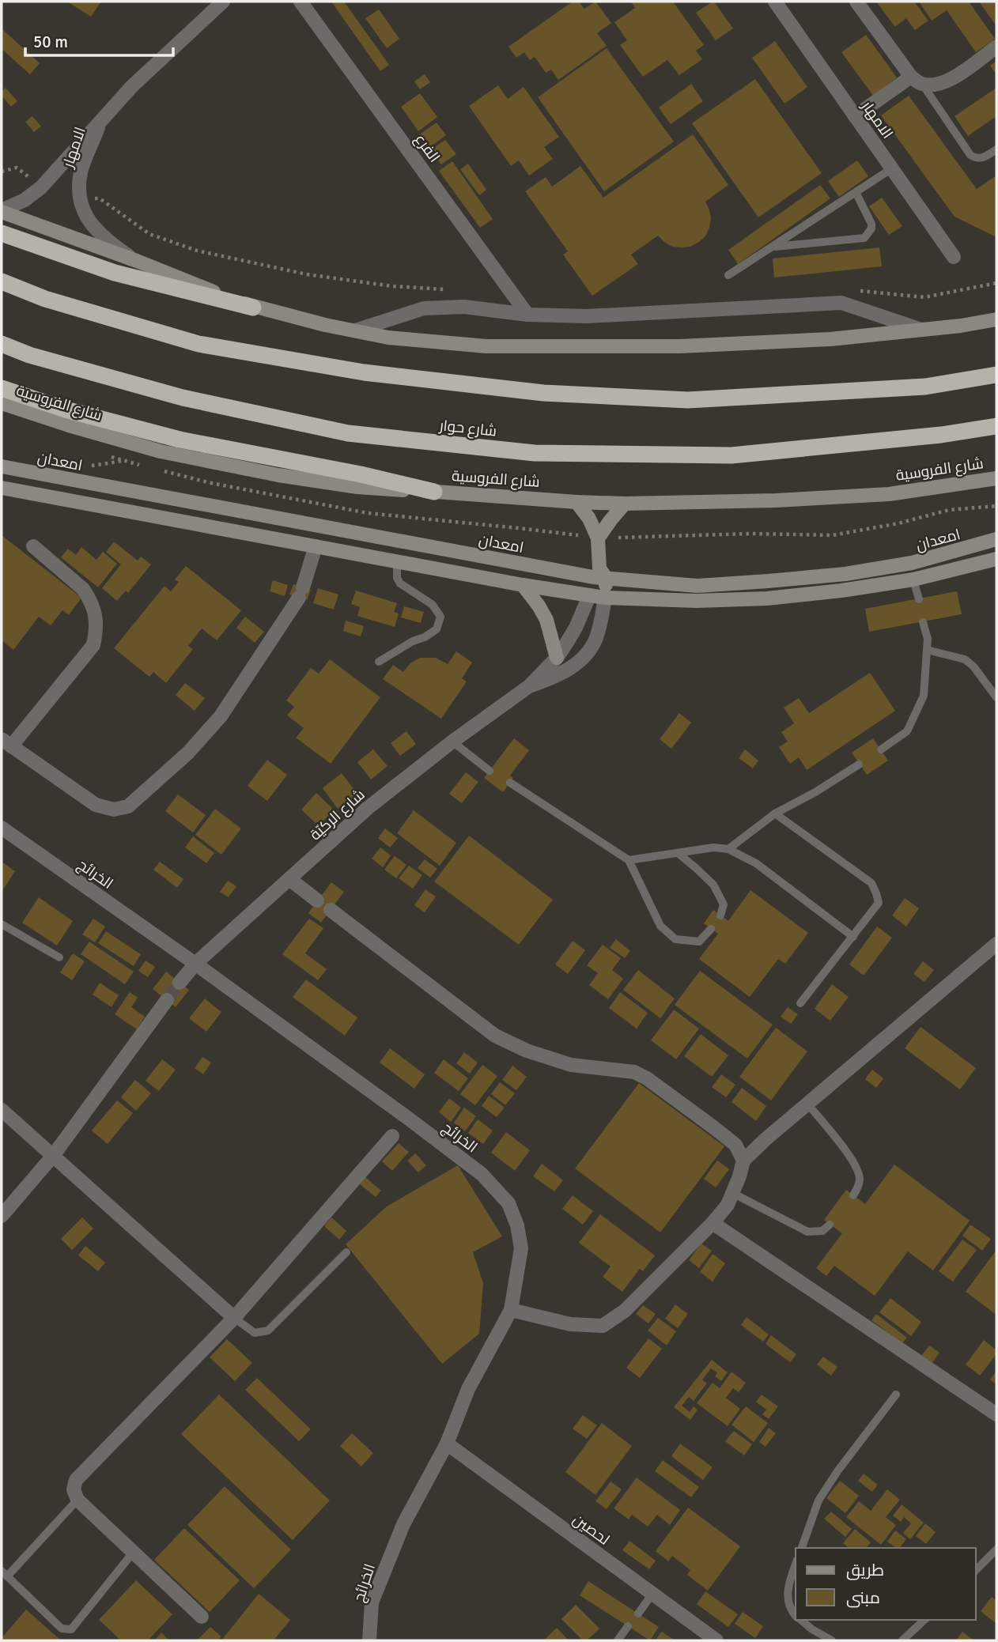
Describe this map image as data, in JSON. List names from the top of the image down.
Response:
{
  "streets": {
    "highway": ["شارع حوار"],
    "street": [
      "الامهار",
      "الفرع",
      "شارع الفروسية",
      "امعدان",
      "شارع الركيّة",
      "الخرائج",
      "لحصين"
    ]
  },
  "crossings": [
    ["شارع الفروسية", "شارع الركيّة"],
    ["امعدان", "شارع الركيّة"],
    ["شارع الركيّة", "الخرائج"],
    ["الخرائج", "لحصين"]
  ],
  "legend": ["طريق", "مبنى"],
  "scale_bar": "50 m"
}
